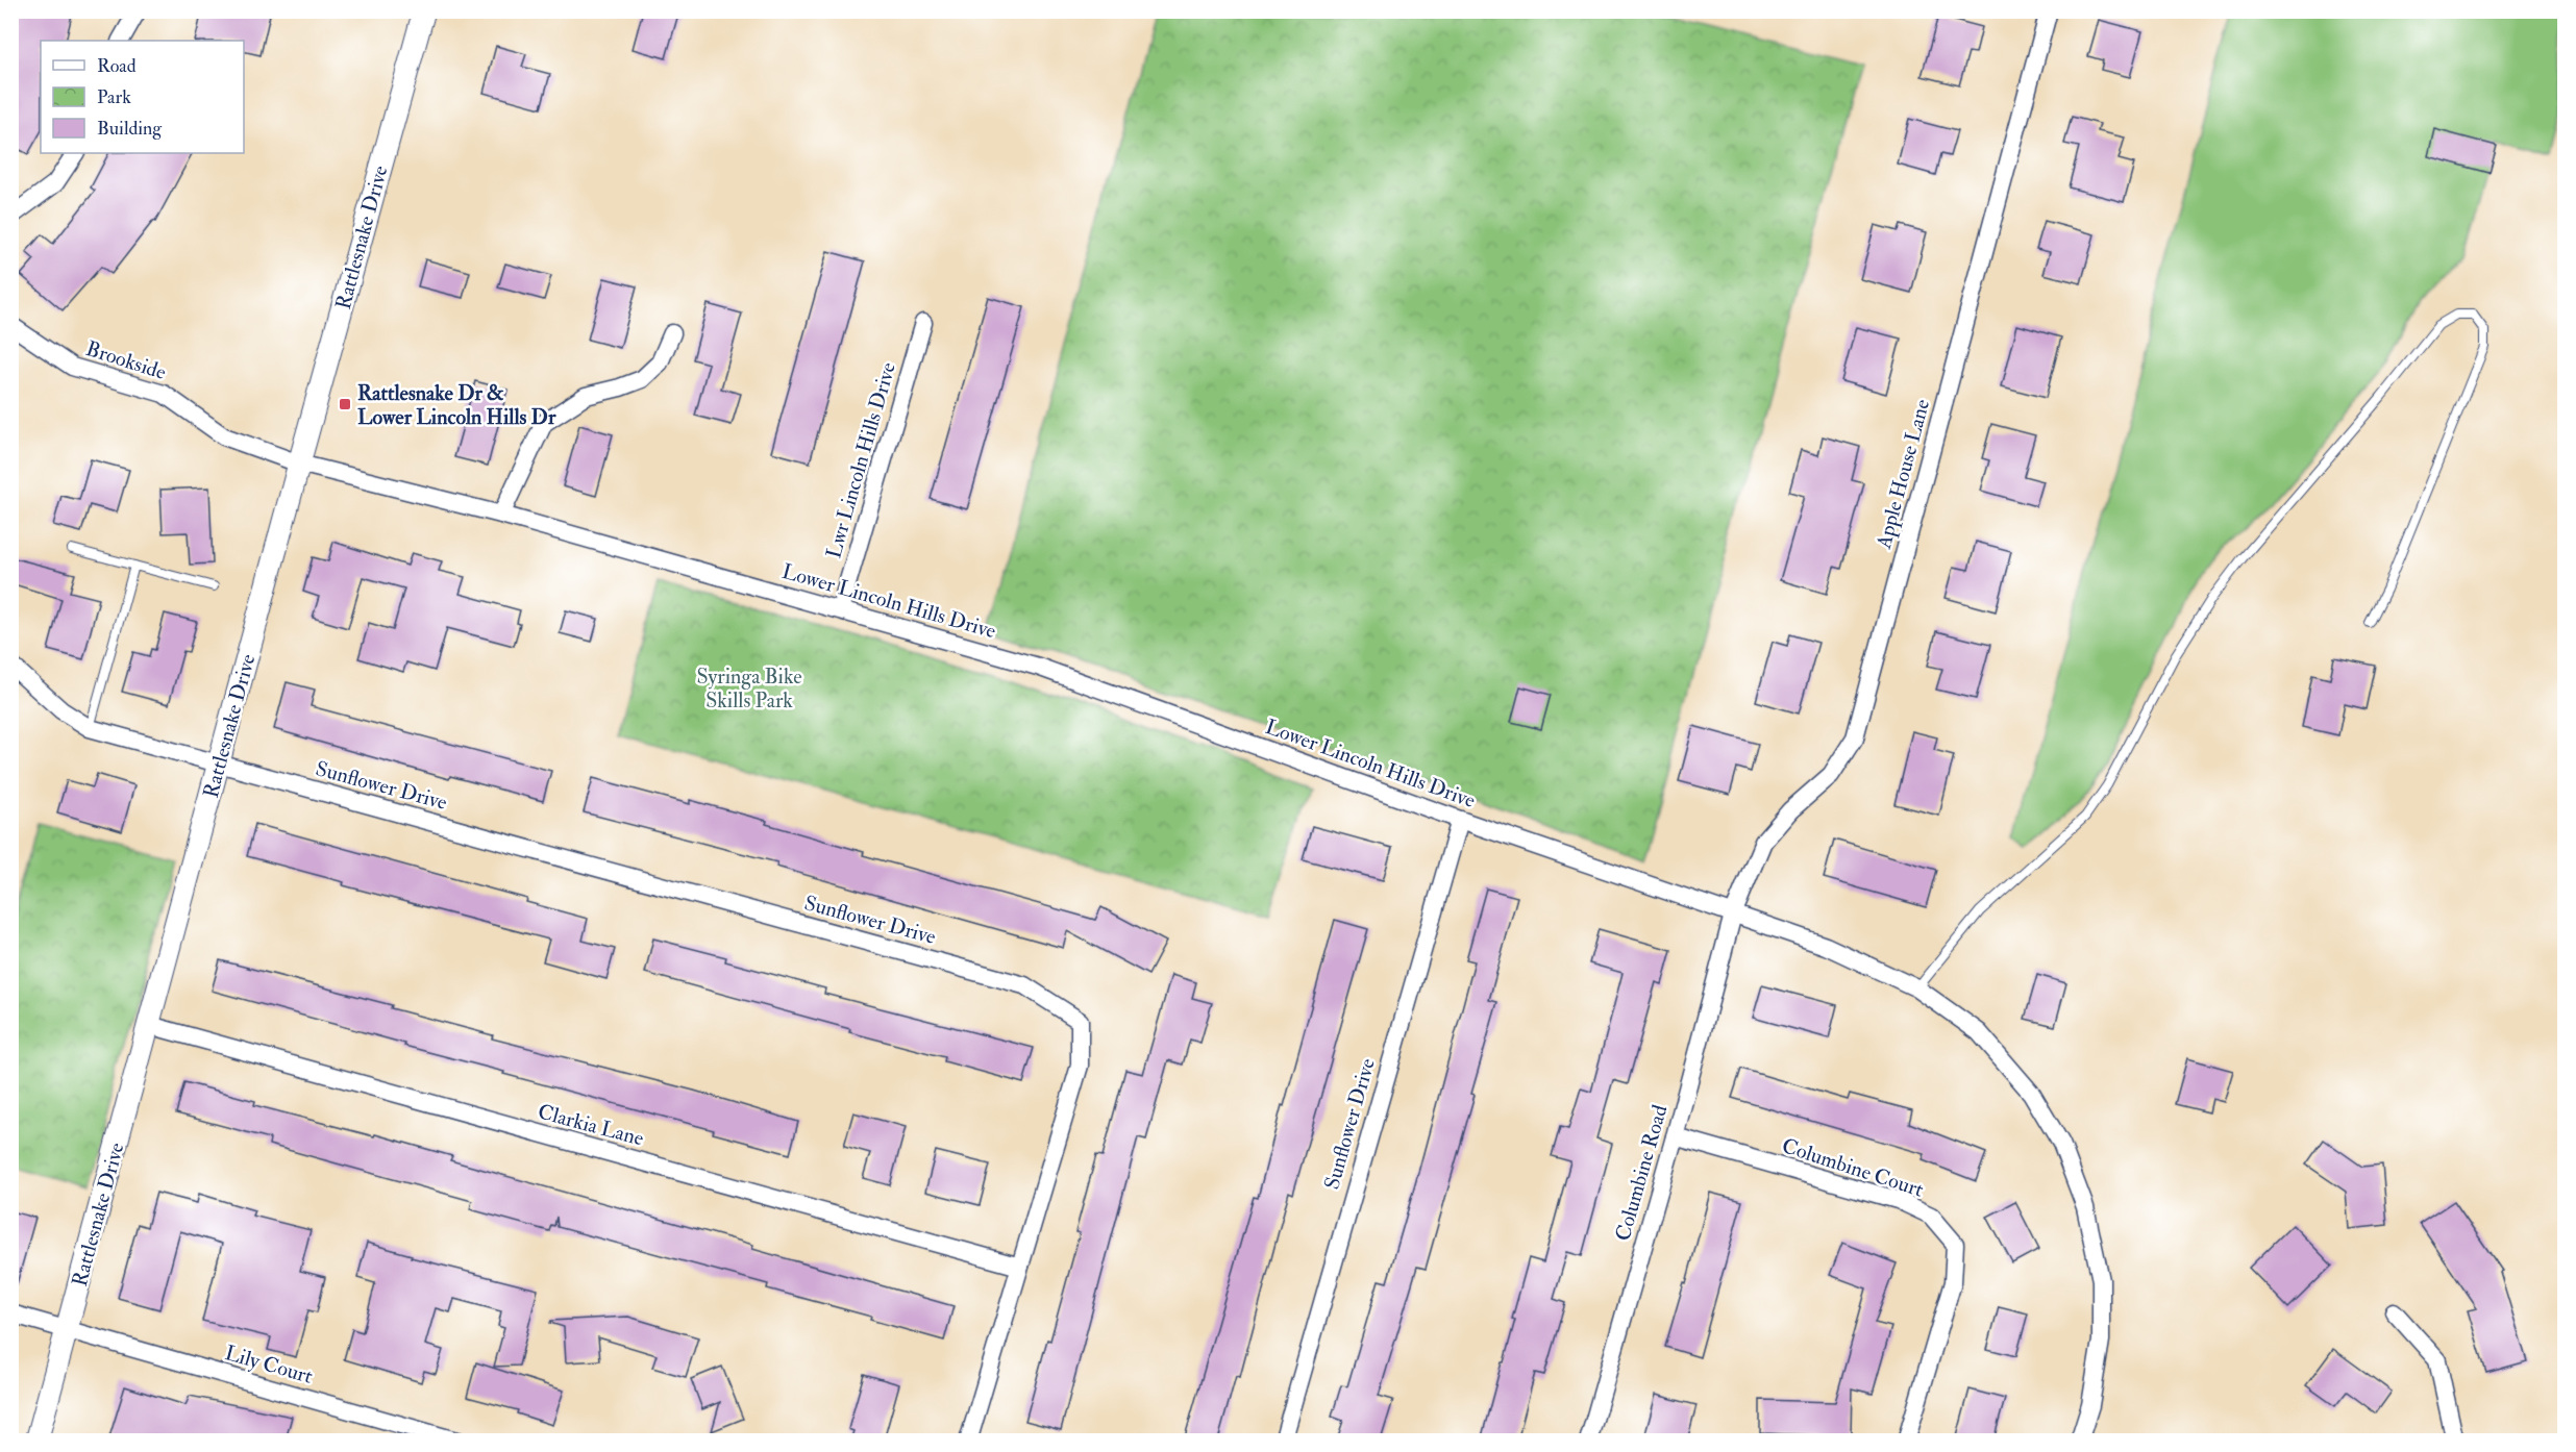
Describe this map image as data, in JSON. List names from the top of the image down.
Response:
{
  "streets": {
    "street": [
      "Rattlesnake Drive",
      "Brookside",
      "Lwr Lincoln Hills Drive",
      "Apple House Lane",
      "Lower Lincoln Hills Drive",
      "Sunflower Drive",
      "Clarkia Lane",
      "Columbine Court",
      "Columbine Road",
      "Lily Court"
    ]
  },
  "crossings": [
    ["Rattlesnake Drive", "Brookside"],
    ["Rattlesnake Drive", "Lower Lincoln Hills Drive"],
    ["Rattlesnake Drive", "Sunflower Drive"],
    ["Rattlesnake Drive", "Clarkia Lane"],
    ["Rattlesnake Drive", "Lily Court"],
    ["Brookside", "Lower Lincoln Hills Drive"],
    ["Lwr Lincoln Hills Drive", "Lower Lincoln Hills Drive"],
    ["Apple House Lane", "Lower Lincoln Hills Drive"],
    ["Apple House Lane", "Columbine Road"],
    ["Lower Lincoln Hills Drive", "Sunflower Drive"],
    ["Lower Lincoln Hills Drive", "Columbine Road"],
    ["Sunflower Drive", "Clarkia Lane"],
    ["Columbine Court", "Columbine Road"]
  ],
  "parks": ["Syringa Bike Skills Park"],
  "places": {
    "transit": ["Rattlesnake Dr & Lower Lincoln Hills Dr"]
  },
  "legend": ["Road", "Park", "Building"]
}
